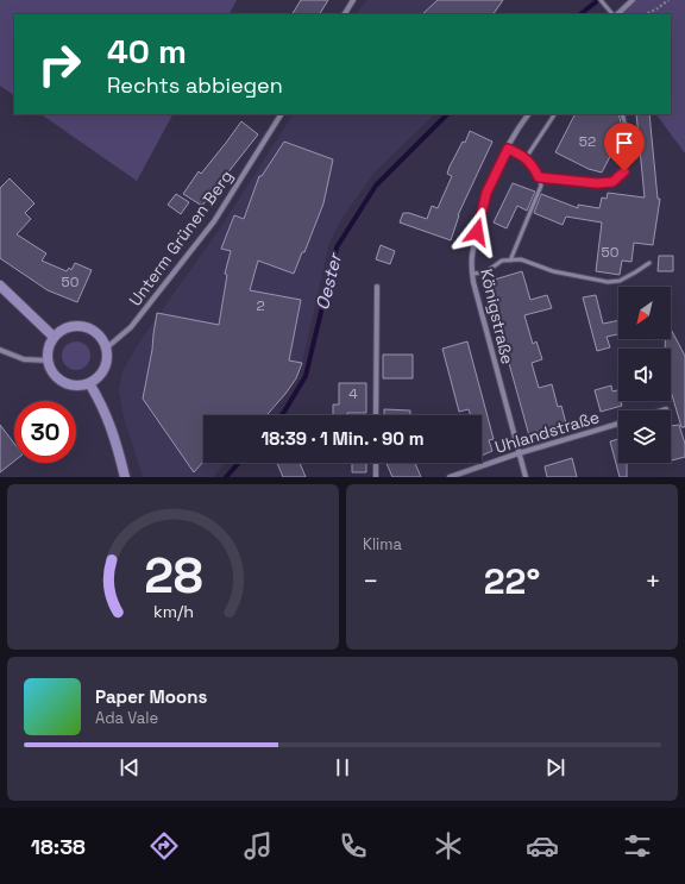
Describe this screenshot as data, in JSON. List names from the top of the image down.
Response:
{
  "streets": {
    "street": ["Unterm Grünen Berg", "Königstraße", "Uhlandstraße"]
  },
  "crossings": [
    ["Königstraße", "Uhlandstraße"]
  ],
  "water": ["Oester"],
  "house_numbers": [
    "52",
    "50",
    "50",
    "2",
    "4"
  ],
  "north": "bottom left",
  "page": {
    "turn": ["40 m", "Rechts abbiegen"],
    "limit": "30",
    "trip": "18:39 · 1 Min. · 90 m",
    "tile": "Klima",
    "heat": ["−", "22°", "+"],
    "song": ["Paper Moons", "Ada Vale"],
    "tabs": "18:38",
    "gauge": ["28", "km/h"]
  }
}
